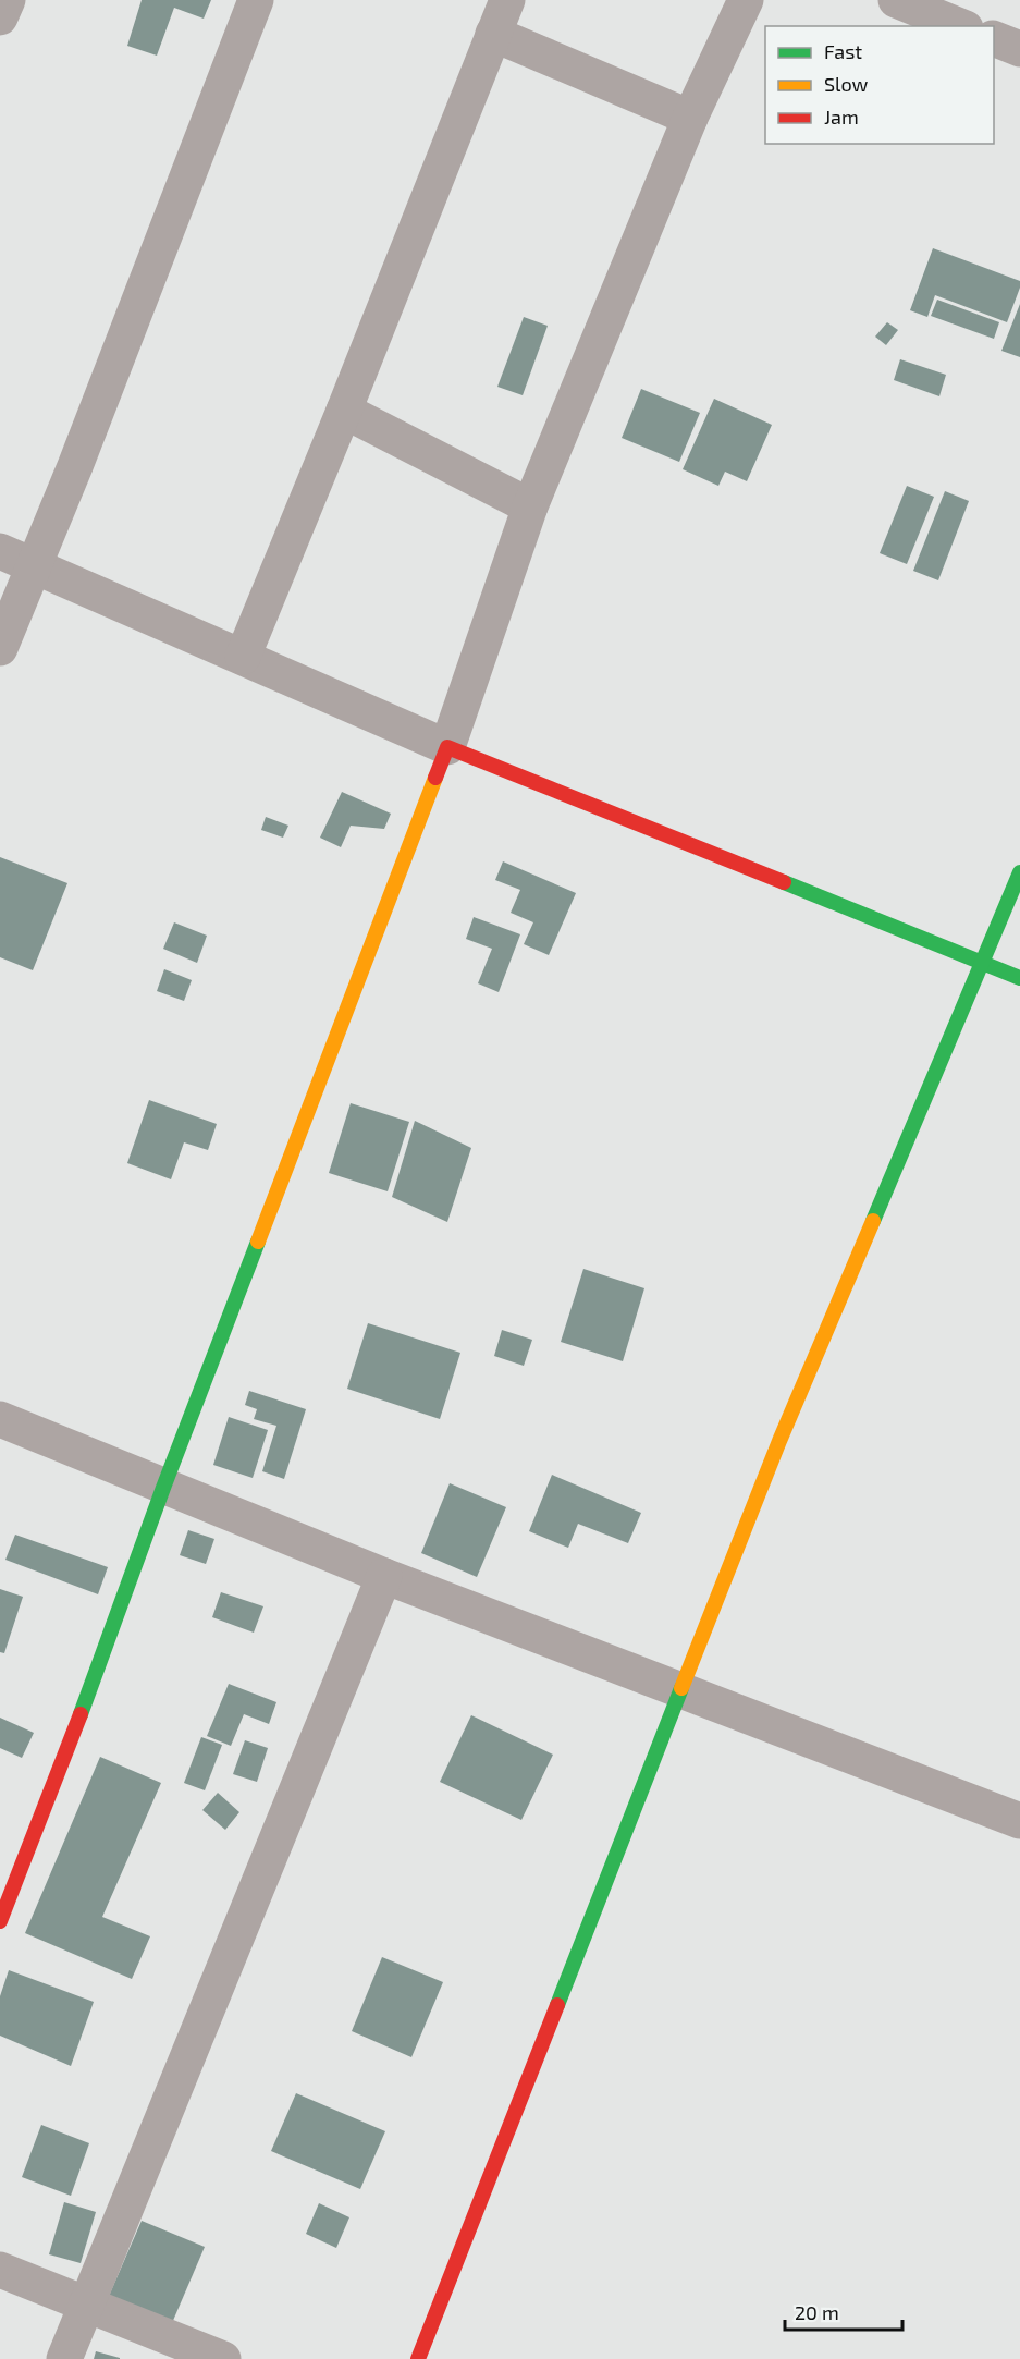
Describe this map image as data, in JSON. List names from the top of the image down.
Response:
{
  "legend": ["Fast", "Slow", "Jam"],
  "scale_bar": "20 m"
}
